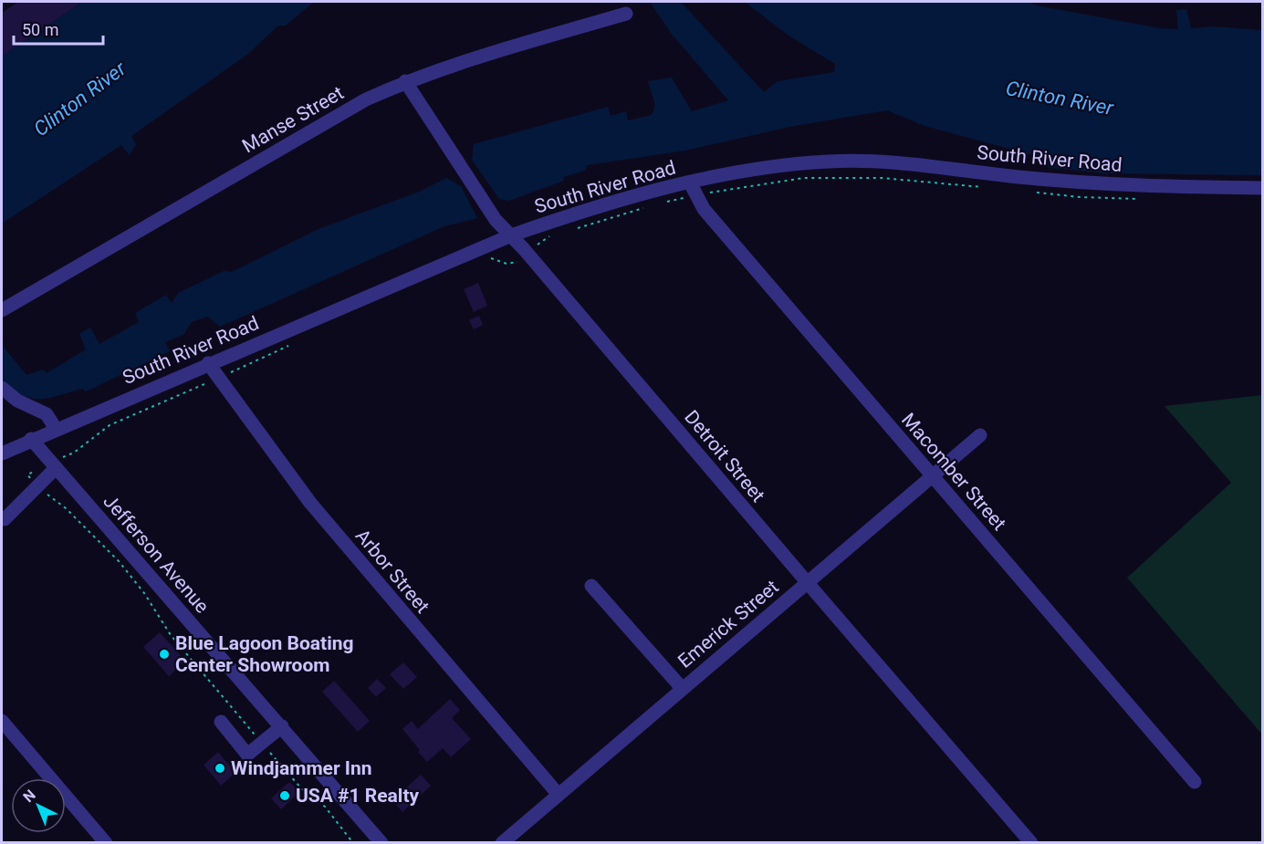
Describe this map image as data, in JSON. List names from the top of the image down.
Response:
{
  "streets": {
    "street": [
      "Manse Street",
      "South River Road",
      "Detroit Street",
      "Macomber Street",
      "Jefferson Avenue",
      "Arbor Street",
      "Emerick Street"
    ]
  },
  "crossings": [
    ["Manse Street", "Detroit Street"],
    ["South River Road", "Detroit Street"],
    ["South River Road", "Macomber Street"],
    ["South River Road", "Jefferson Avenue"],
    ["South River Road", "Arbor Street"],
    ["Detroit Street", "Emerick Street"],
    ["Macomber Street", "Emerick Street"],
    ["Arbor Street", "Emerick Street"]
  ],
  "water": ["Clinton River"],
  "places": ["Blue Lagoon Boating Center Showroom", "Windjammer Inn", "USA #1 Realty"],
  "scale_bar": "50 m",
  "north": "top left"
}
